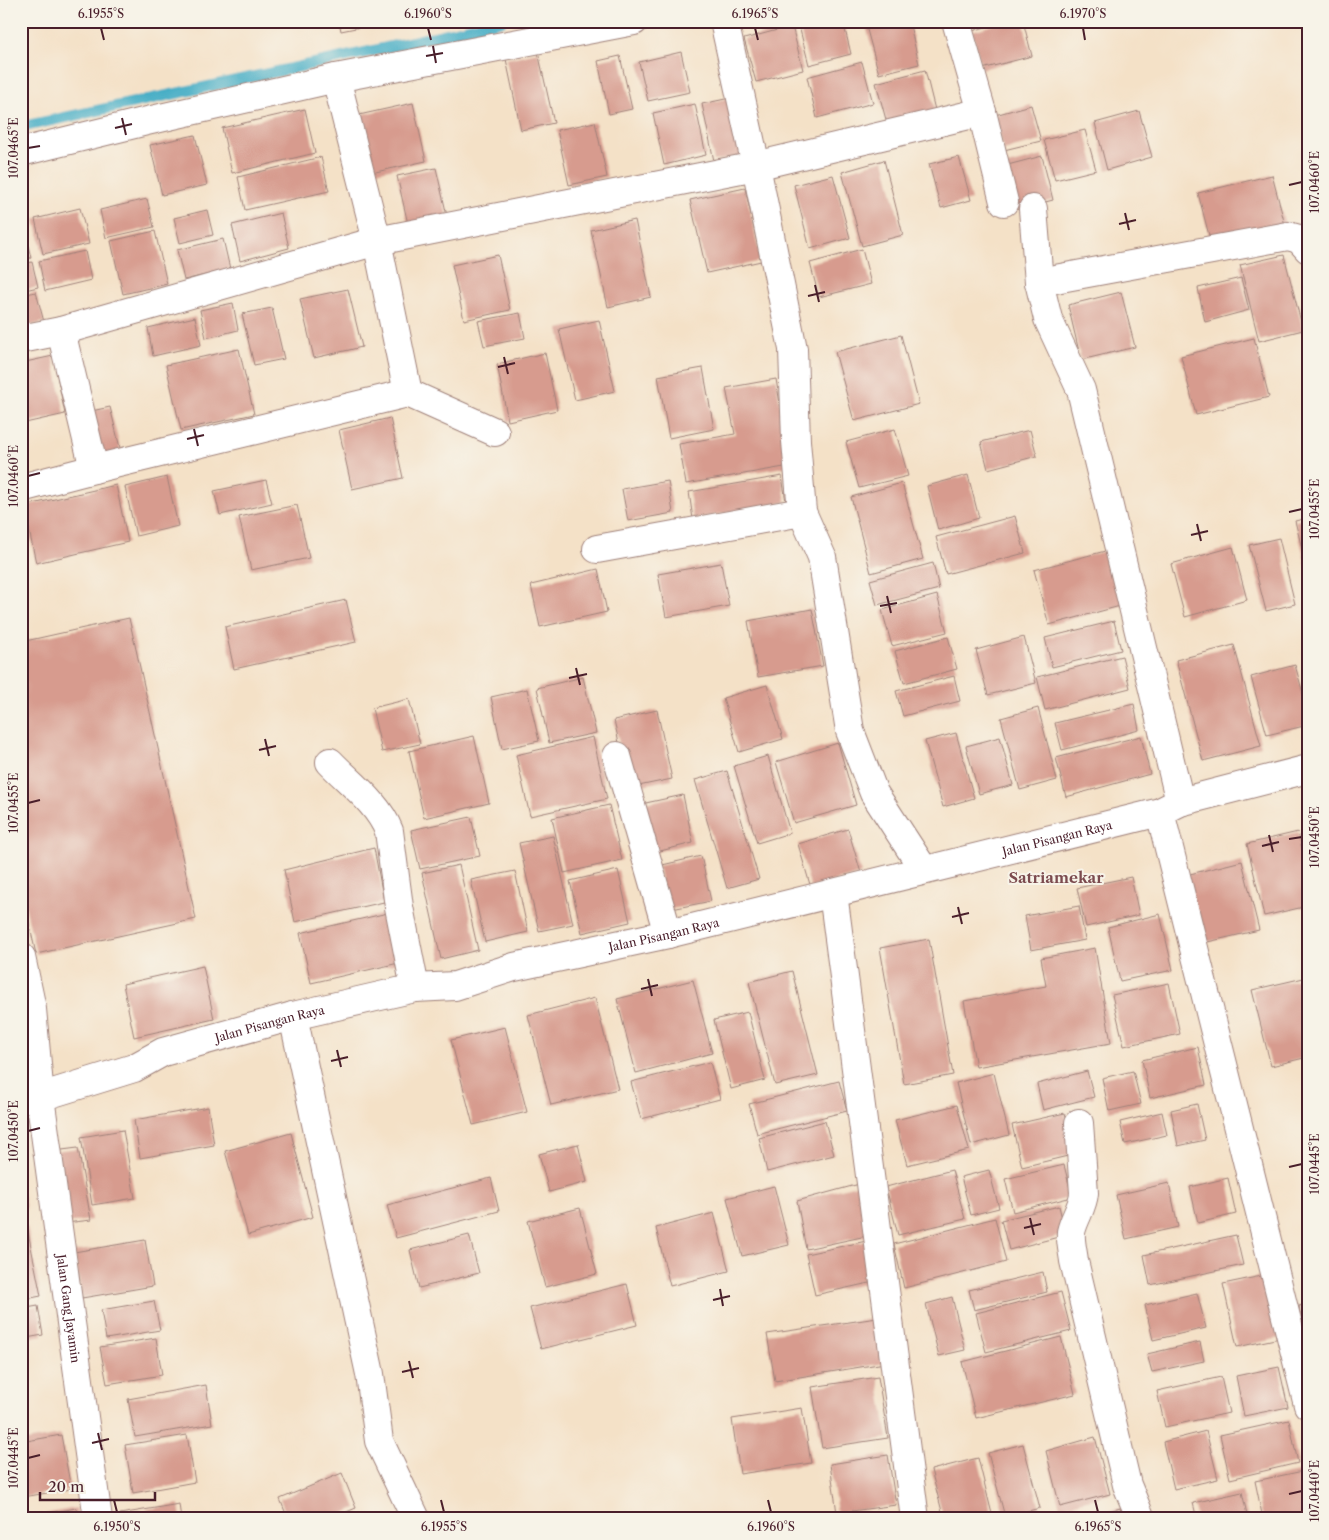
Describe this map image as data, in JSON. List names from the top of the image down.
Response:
{
  "streets": {
    "street": ["Jalan Pisangan Raya", "Jalan Gang Jayamin"]
  },
  "crossings": [
    ["Jalan Pisangan Raya", "Jalan Gang Jayamin"]
  ],
  "districts": ["Satriamekar"],
  "scale_bar": "20 m",
  "coordinates": [
    "6.1955°S",
    "6.1960°S",
    "6.1965°S",
    "6.1970°S",
    "107.0465°E",
    "107.0460°E",
    "107.0455°E",
    "107.0450°E",
    "107.0445°E",
    "107.0440°E",
    "6.1950°S"
  ]
}
